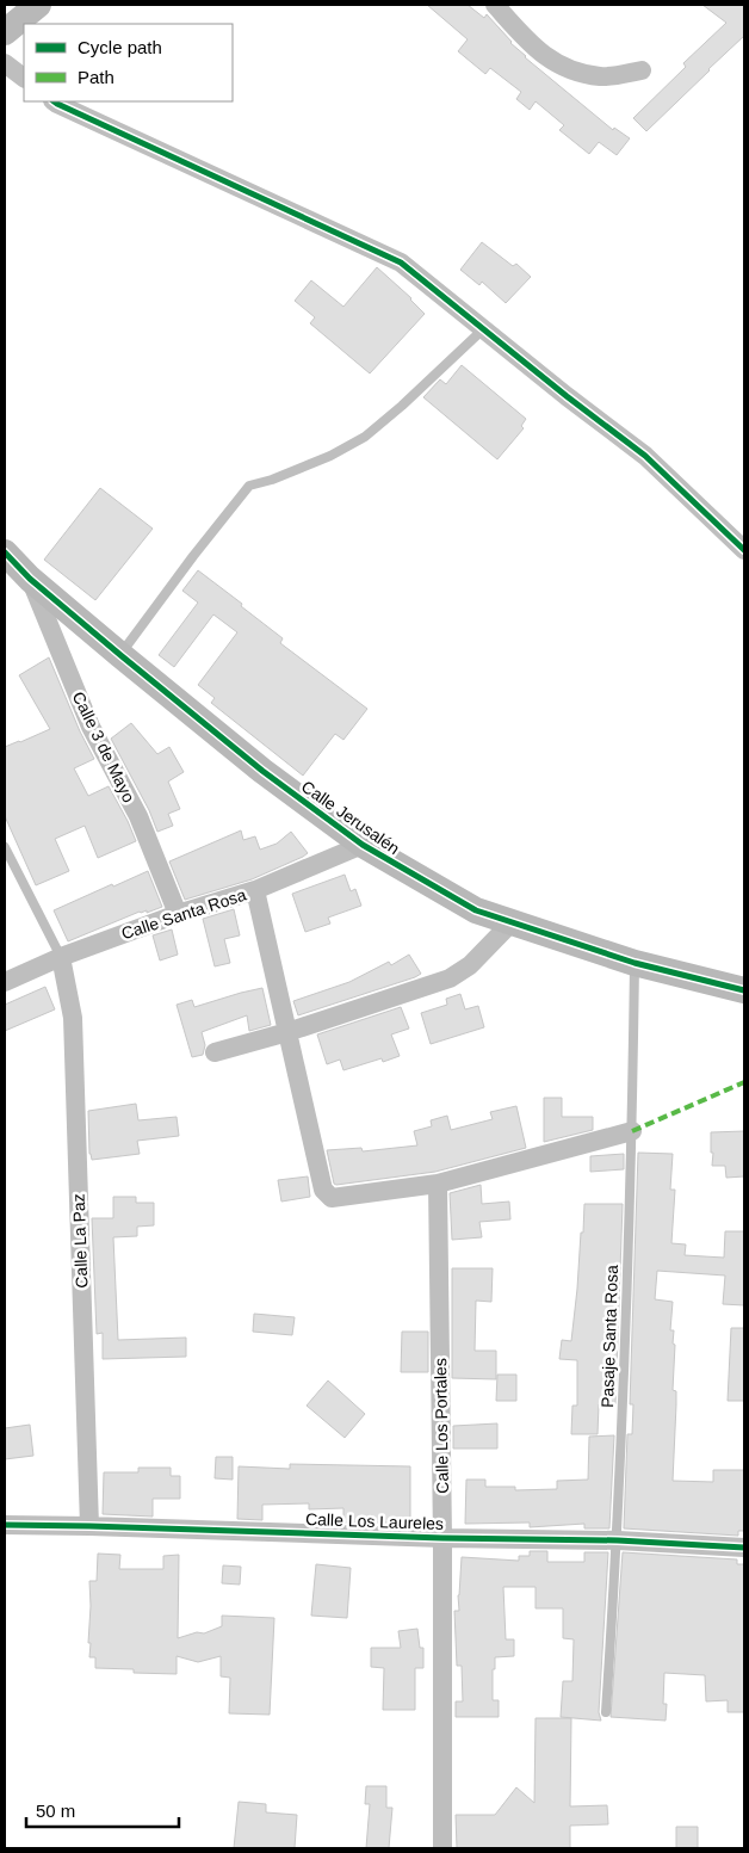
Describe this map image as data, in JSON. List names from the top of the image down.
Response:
{
  "streets": {
    "street": [
      "Calle 3 de Mayo",
      "Calle Jerusalén",
      "Calle Santa Rosa",
      "Calle La Paz",
      "Calle Los Portales",
      "Calle Los Laureles"
    ],
    "lane": ["Pasaje Santa Rosa"]
  },
  "crossings": [
    ["Calle 3 de Mayo", "Calle Jerusalén"],
    ["Calle 3 de Mayo", "Calle Santa Rosa"],
    ["Calle Jerusalén", "Calle Santa Rosa"],
    ["Calle Jerusalén", "Pasaje Santa Rosa"],
    ["Calle Santa Rosa", "Calle La Paz"],
    ["Calle La Paz", "Calle Los Laureles"],
    ["Pasaje Santa Rosa", "Calle Los Laureles"],
    ["Calle Los Portales", "Calle Los Laureles"]
  ],
  "legend": ["Cycle path", "Path"],
  "scale_bar": "50 m"
}
